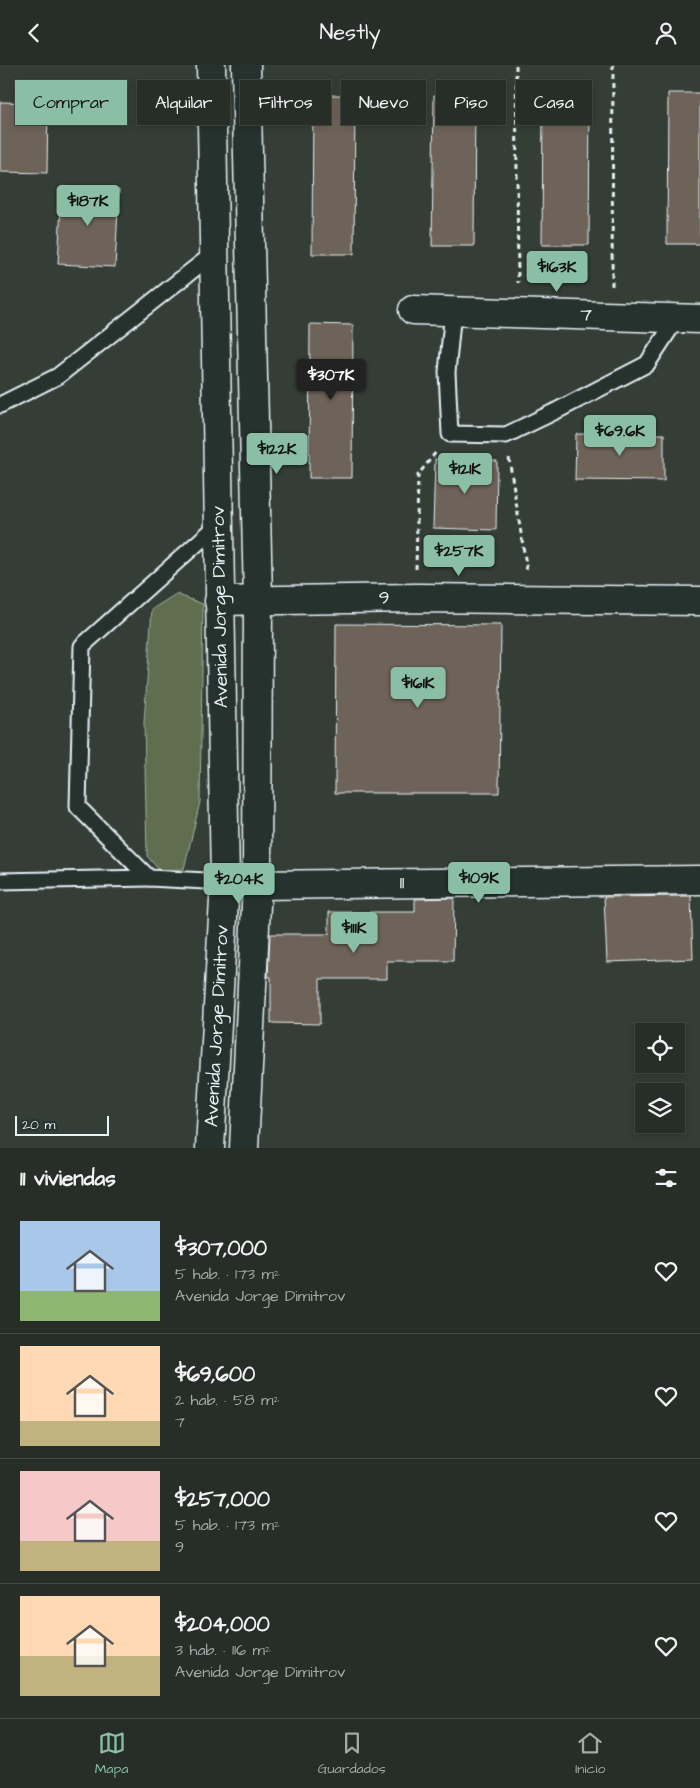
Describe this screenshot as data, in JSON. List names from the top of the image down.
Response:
{
  "streets": {
    "main road": [
      "7",
      "9",
      "Avenida Jorge Dimitrov",
      "11"
    ]
  },
  "crossings": [
    ["9", "Avenida Jorge Dimitrov"],
    ["Avenida Jorge Dimitrov", "11"]
  ],
  "scale_bar": "20 m",
  "page": {
    "header": "Nestly",
    "chip": [
      "Comprar",
      "Alquilar",
      "Filtros",
      "Nuevo",
      "Piso",
      "Casa"
    ],
    "price": [
      "$187K",
      "$163K",
      "$307K",
      "$69.6K",
      "$122K",
      "$121K",
      "$257K",
      "$161K",
      "$109K",
      "$204K",
      "$111K"
    ],
    "scale": "20 m",
    "heading": "11 viviendas",
    "list": [
      {
        "name": "$307,000",
        "note": "5 hab. · 173 m² · Avenida Jorge Dimitrov"
      },
      {
        "name": "$69,600",
        "note": "2 hab. · 58 m² · 7"
      },
      {
        "name": "$257,000",
        "note": "5 hab. · 173 m² · 9"
      },
      {
        "name": "$204,000",
        "note": "3 hab. · 116 m² · Avenida Jorge Dimitrov"
      }
    ],
    "tabs": ["Mapa", "Guardados", "Inicio"]
  }
}
